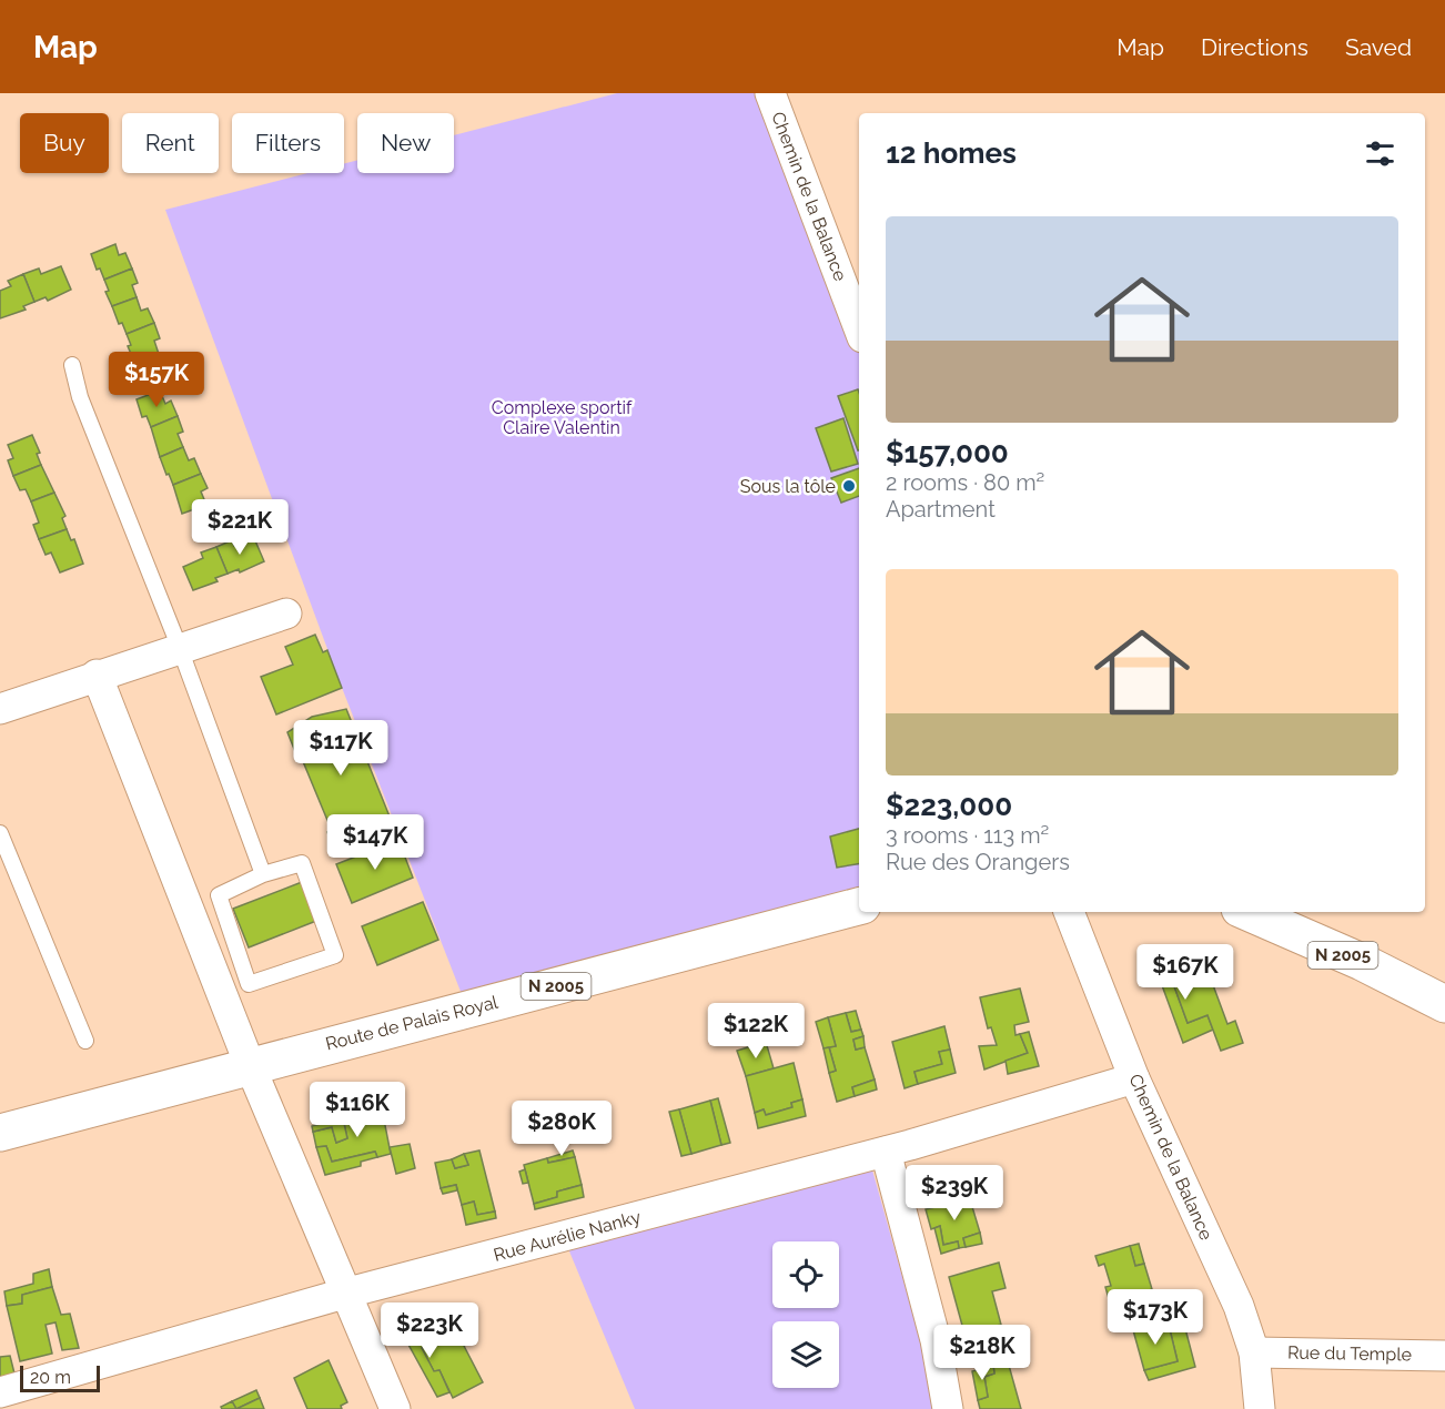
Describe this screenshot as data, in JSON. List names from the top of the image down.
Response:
{
  "streets": {
    "main road": ["N 2005", "Route de Palais Royal"],
    "street": ["Chemin de la Balance", "Rue Aurélie Nanky", "Rue du Temple"]
  },
  "crossings": [
    ["Chemin de la Balance", "Rue Aurélie Nanky"],
    ["Chemin de la Balance", "Rue du Temple"]
  ],
  "parks": ["Complexe sportif Claire Valentin"],
  "places": ["Sous la tôle"],
  "scale_bar": "20 m",
  "page": {
    "header": "Map",
    "nav": ["Map", "Directions", "Saved"],
    "chip": [
      "Buy",
      "Rent",
      "Filters",
      "New"
    ],
    "heading": "12 homes",
    "list": [
      {
        "name": "$157,000",
        "note": "2 rooms · 80 m² · Apartment"
      },
      {
        "name": "$223,000",
        "note": "3 rooms · 113 m² · Rue des Orangers"
      }
    ],
    "price": [
      "$157K",
      "$221K",
      "$117K",
      "$147K",
      "$167K",
      "$122K",
      "$116K",
      "$280K",
      "$239K",
      "$173K",
      "$223K",
      "$218K"
    ],
    "scale": "20 m"
  }
}
